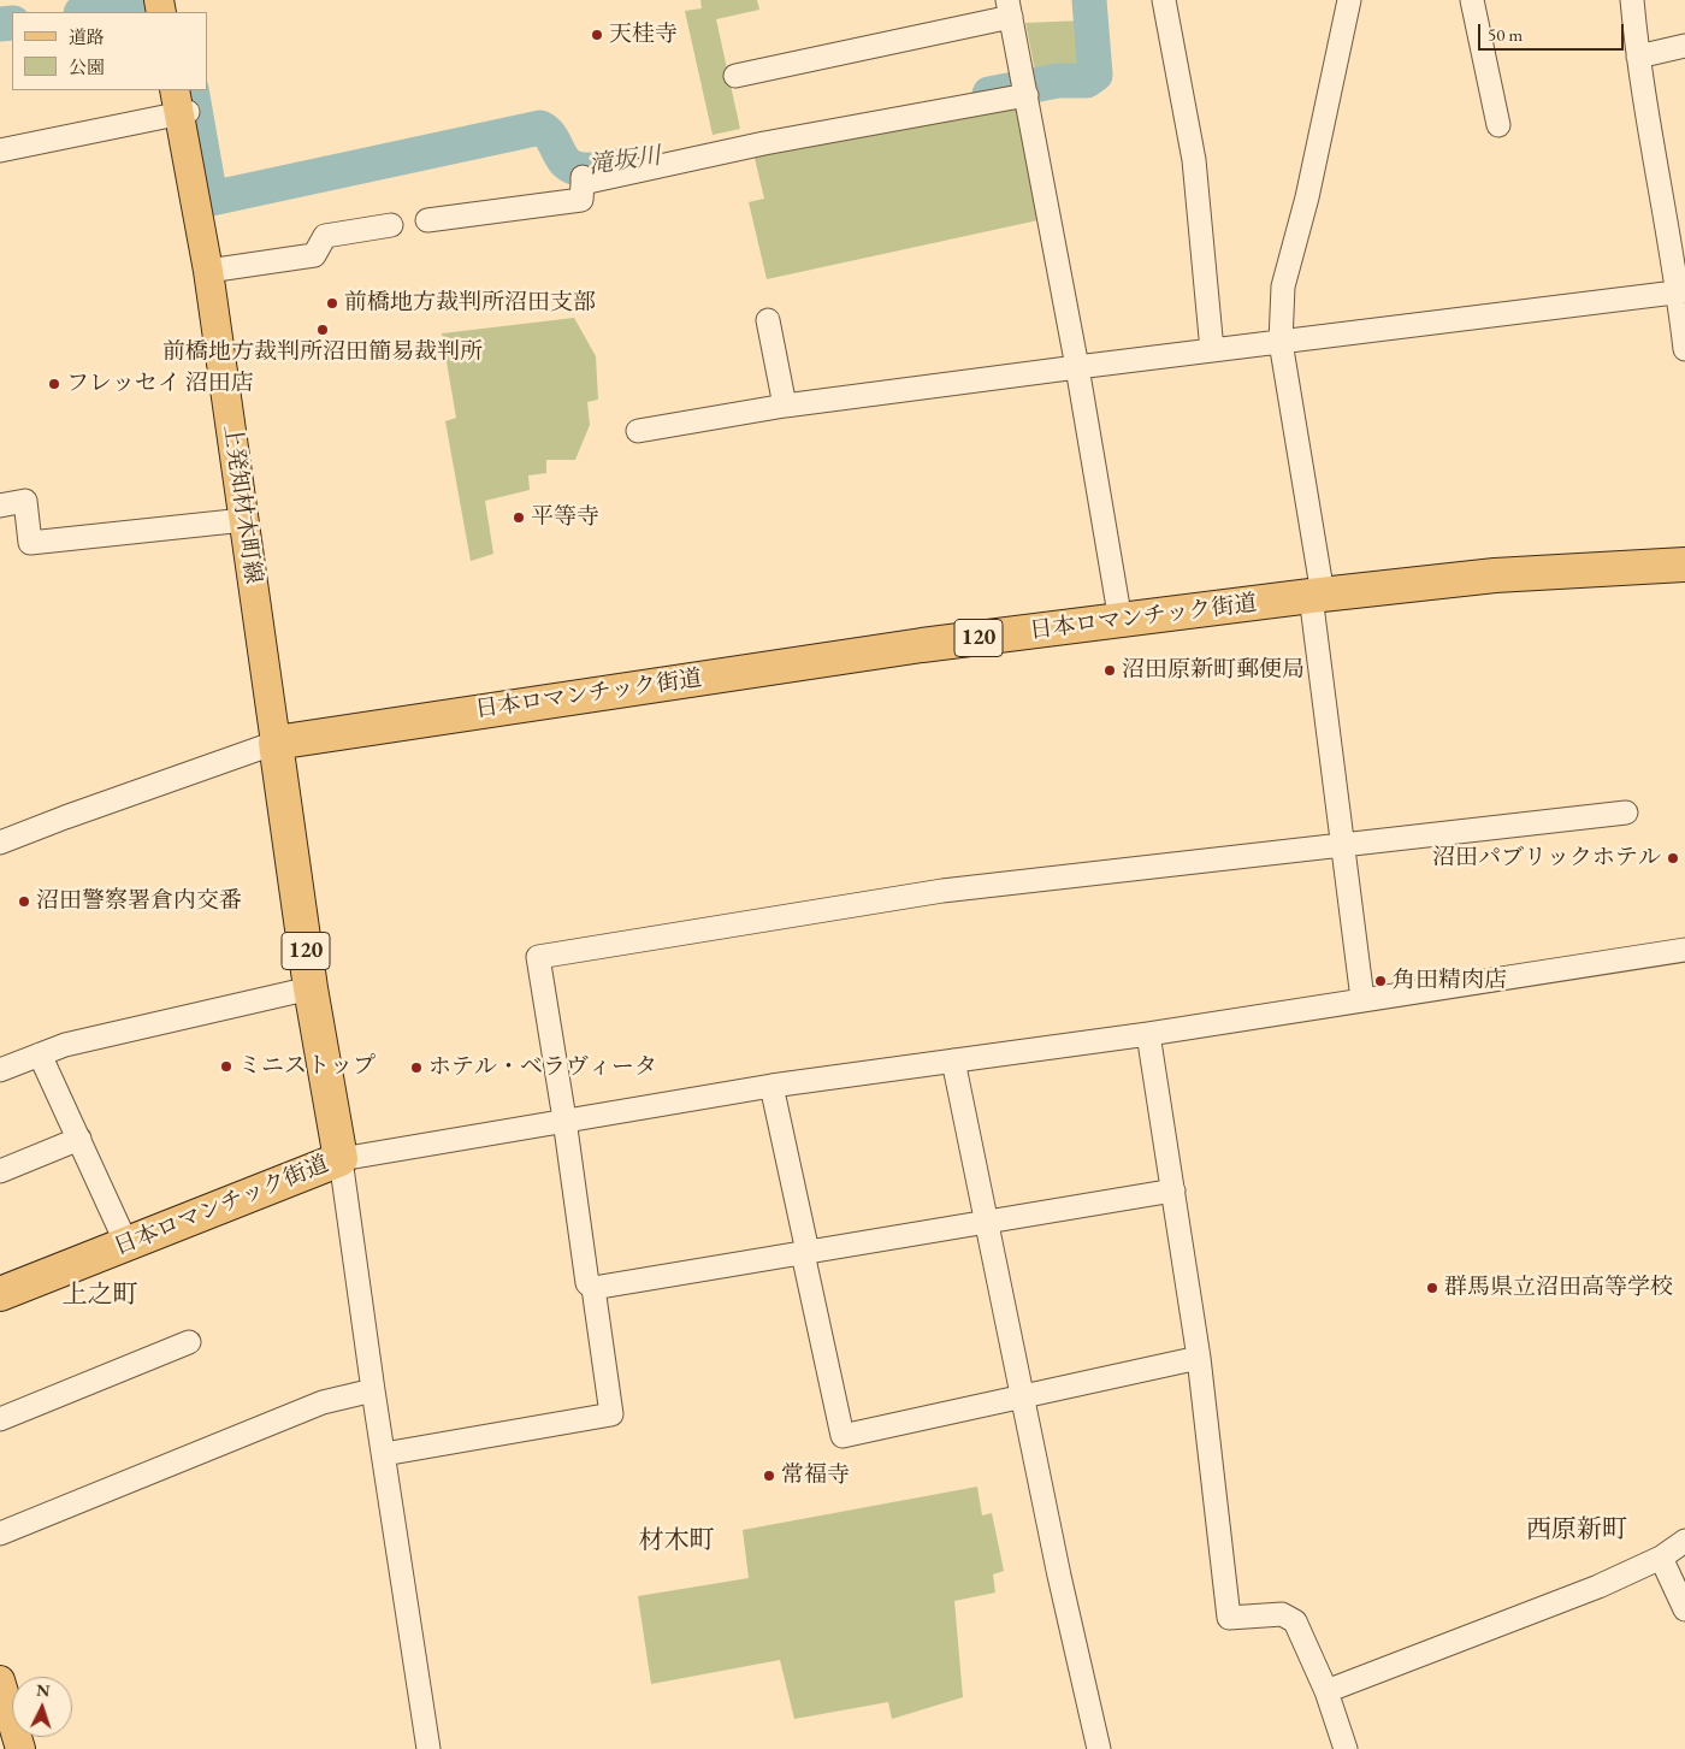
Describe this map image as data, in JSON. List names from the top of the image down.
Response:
{
  "streets": {
    "highway": ["日本ロマンチック街道", "120"],
    "main road": ["上発知材木町線"]
  },
  "crossings": [
    ["上発知材木町線", "日本ロマンチック街道"]
  ],
  "districts": ["上之町", "西原新町", "材木町"],
  "water": ["滝坂川"],
  "places": [
    "天桂寺",
    "前橋地方裁判所沼田支部",
    "前橋地方裁判所沼田簡易裁判所",
    "フレッセイ 沼田店",
    "平等寺",
    "沼田原新町郵便局",
    "沼田パブリックホテル",
    "沼田警察署倉内交番",
    "角田精肉店",
    "ミニストップ",
    "ホテル・ベラヴィータ",
    "群馬県立沼田高等学校",
    "常福寺"
  ],
  "legend": ["道路", "公園"],
  "scale_bar": "50 m",
  "north": "top"
}
